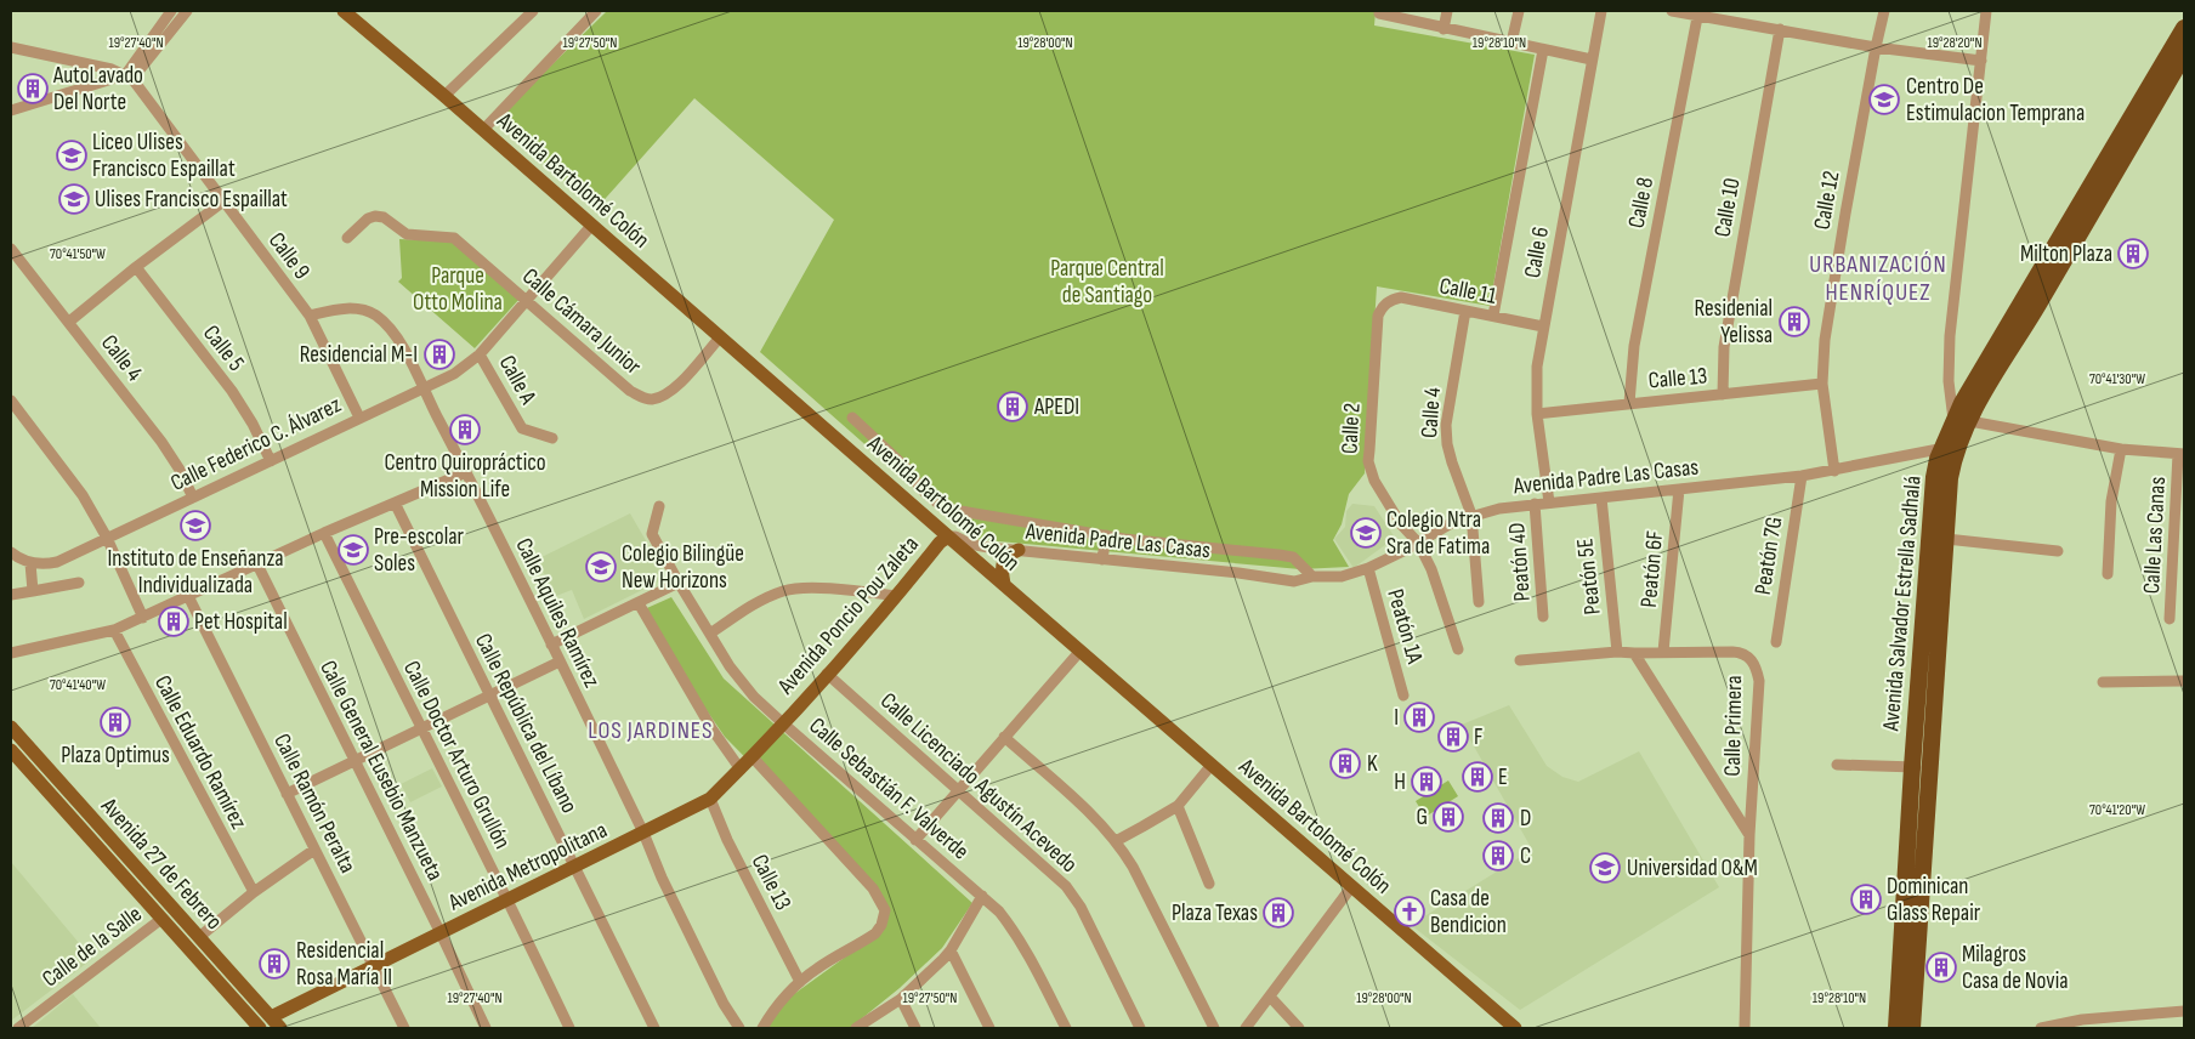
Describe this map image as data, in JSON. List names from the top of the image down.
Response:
{
  "streets": {
    "highway": ["Avenida Salvador Estrella Sadhalá"],
    "main road": [
      "Avenida Bartolomé Colón",
      "Avenida Poncio Pou Zaleta",
      "Avenida 27 de Febrero",
      "Avenida Metropolitana"
    ],
    "street": [
      "Calle 12",
      "Calle 8",
      "Calle 10",
      "Calle 6",
      "Calle 9",
      "Calle 11",
      "Calle Cámara Junior",
      "Calle 5",
      "Calle 4",
      "Calle 13",
      "Calle A",
      "Calle 2",
      "Calle Federico C. Álvarez",
      "Avenida Padre Las Casas",
      "Calle Las Canas",
      "Peatón 7G",
      "Peatón 4D",
      "Peatón 6F",
      "Peatón 5E",
      "Calle Aquiles Ramírez",
      "Peatón 1A",
      "Calle República del Líbano",
      "Calle Primera",
      "Calle Eduardo Ramírez",
      "Calle Doctor Arturo Grullón",
      "Calle General Eusebio Manzueta",
      "Calle Licenciado Agustín Acevedo",
      "Calle Sebastián F. Valverde",
      "Calle Ramón Peralta",
      "Calle de la Salle"
    ]
  },
  "crossings": [
    ["Avenida Bartolomé Colón", "Calle Cámara Junior"],
    ["Avenida Bartolomé Colón", "Calle Federico C. Álvarez"],
    ["Avenida Bartolomé Colón", "Avenida Padre Las Casas"],
    ["Avenida Bartolomé Colón", "Avenida Poncio Pou Zaleta"],
    ["Calle 12", "Calle 13"],
    ["Calle 12", "Avenida Padre Las Casas"],
    ["Calle 8", "Calle 13"],
    ["Calle 10", "Calle 13"],
    ["Calle 6", "Calle 11"],
    ["Calle 6", "Calle 13"],
    ["Calle 6", "Avenida Padre Las Casas"],
    ["Calle 9", "Calle Federico C. Álvarez"],
    ["Calle 9", "Calle Aquiles Ramírez"],
    ["Calle 11", "Calle 4"],
    ["Calle 11", "Calle 2"],
    ["Calle Cámara Junior", "Calle Federico C. Álvarez"],
    ["Calle 5", "Calle Federico C. Álvarez"],
    ["Calle 4", "Calle Federico C. Álvarez"],
    ["Calle 4", "Avenida Padre Las Casas"],
    ["Calle 13", "Avenida Metropolitana"],
    ["Calle A", "Calle Federico C. Álvarez"],
    ["Calle 2", "Avenida Padre Las Casas"],
    ["Calle Federico C. Álvarez", "Calle Aquiles Ramírez"],
    ["Avenida Padre Las Casas", "Peatón 7G"],
    ["Avenida Padre Las Casas", "Peatón 4D"],
    ["Avenida Padre Las Casas", "Peatón 6F"],
    ["Avenida Padre Las Casas", "Peatón 5E"],
    ["Avenida Padre Las Casas", "Avenida Salvador Estrella Sadhalá"],
    ["Avenida Padre Las Casas", "Avenida Poncio Pou Zaleta"],
    ["Avenida Padre Las Casas", "Peatón 1A"],
    ["Peatón 6F", "Calle Primera"],
    ["Peatón 5E", "Calle Primera"],
    ["Calle Aquiles Ramírez", "Avenida Metropolitana"],
    ["Avenida Poncio Pou Zaleta", "Calle Licenciado Agustín Acevedo"],
    ["Avenida Poncio Pou Zaleta", "Calle Sebastián F. Valverde"],
    ["Avenida Poncio Pou Zaleta", "Avenida Metropolitana"],
    ["Calle República del Líbano", "Avenida Metropolitana"],
    ["Calle Doctor Arturo Grullón", "Avenida Metropolitana"],
    ["Calle General Eusebio Manzueta", "Avenida Metropolitana"],
    ["Calle Sebastián F. Valverde", "Avenida Metropolitana"],
    ["Calle Ramón Peralta", "Avenida Metropolitana"],
    ["Avenida 27 de Febrero", "Avenida Metropolitana"],
    ["Avenida 27 de Febrero", "Calle de la Salle"]
  ],
  "districts": ["URBANIZACIÓN HENRÍQUEZ", "LOS JARDINES"],
  "parks": ["Parque Central de Santiago", "Parque Otto Molina"],
  "places": {
    "building": [
      "AutoLavado Del Norte",
      "Milton Plaza",
      "Residenial Yelissa",
      "Residencial M-I",
      "APEDI",
      "Centro Quiropráctico Mission Life",
      "Pet Hospital",
      "I",
      "Plaza Optimus",
      "F",
      "K",
      "E",
      "H",
      "G",
      "D",
      "C",
      "Dominican Glass Repair",
      "Plaza Texas",
      "Residencial Rosa María II",
      "Milagros Casa de Novia"
    ],
    "school or university": [
      "Centro De Estimulacion Temprana",
      "Liceo Ulises Francisco Espaillat",
      "Ulises Francisco Espaillat",
      "Instituto de Enseñanza Individualizada",
      "Colegio Ntra Sra de Fatima",
      "Pre-escolar Soles",
      "Colegio Bilingüe New Horizons",
      "Universidad O&M"
    ],
    "church": ["Casa de Bendicion"]
  },
  "coordinates": [
    "19°27'40\"N",
    "19°28'20\"N",
    "19°27'50\"N",
    "19°28'00\"N",
    "19°28'10\"N",
    "70°41'50\"W",
    "70°41'30\"W",
    "70°41'40\"W",
    "70°41'20\"W"
  ]
}
